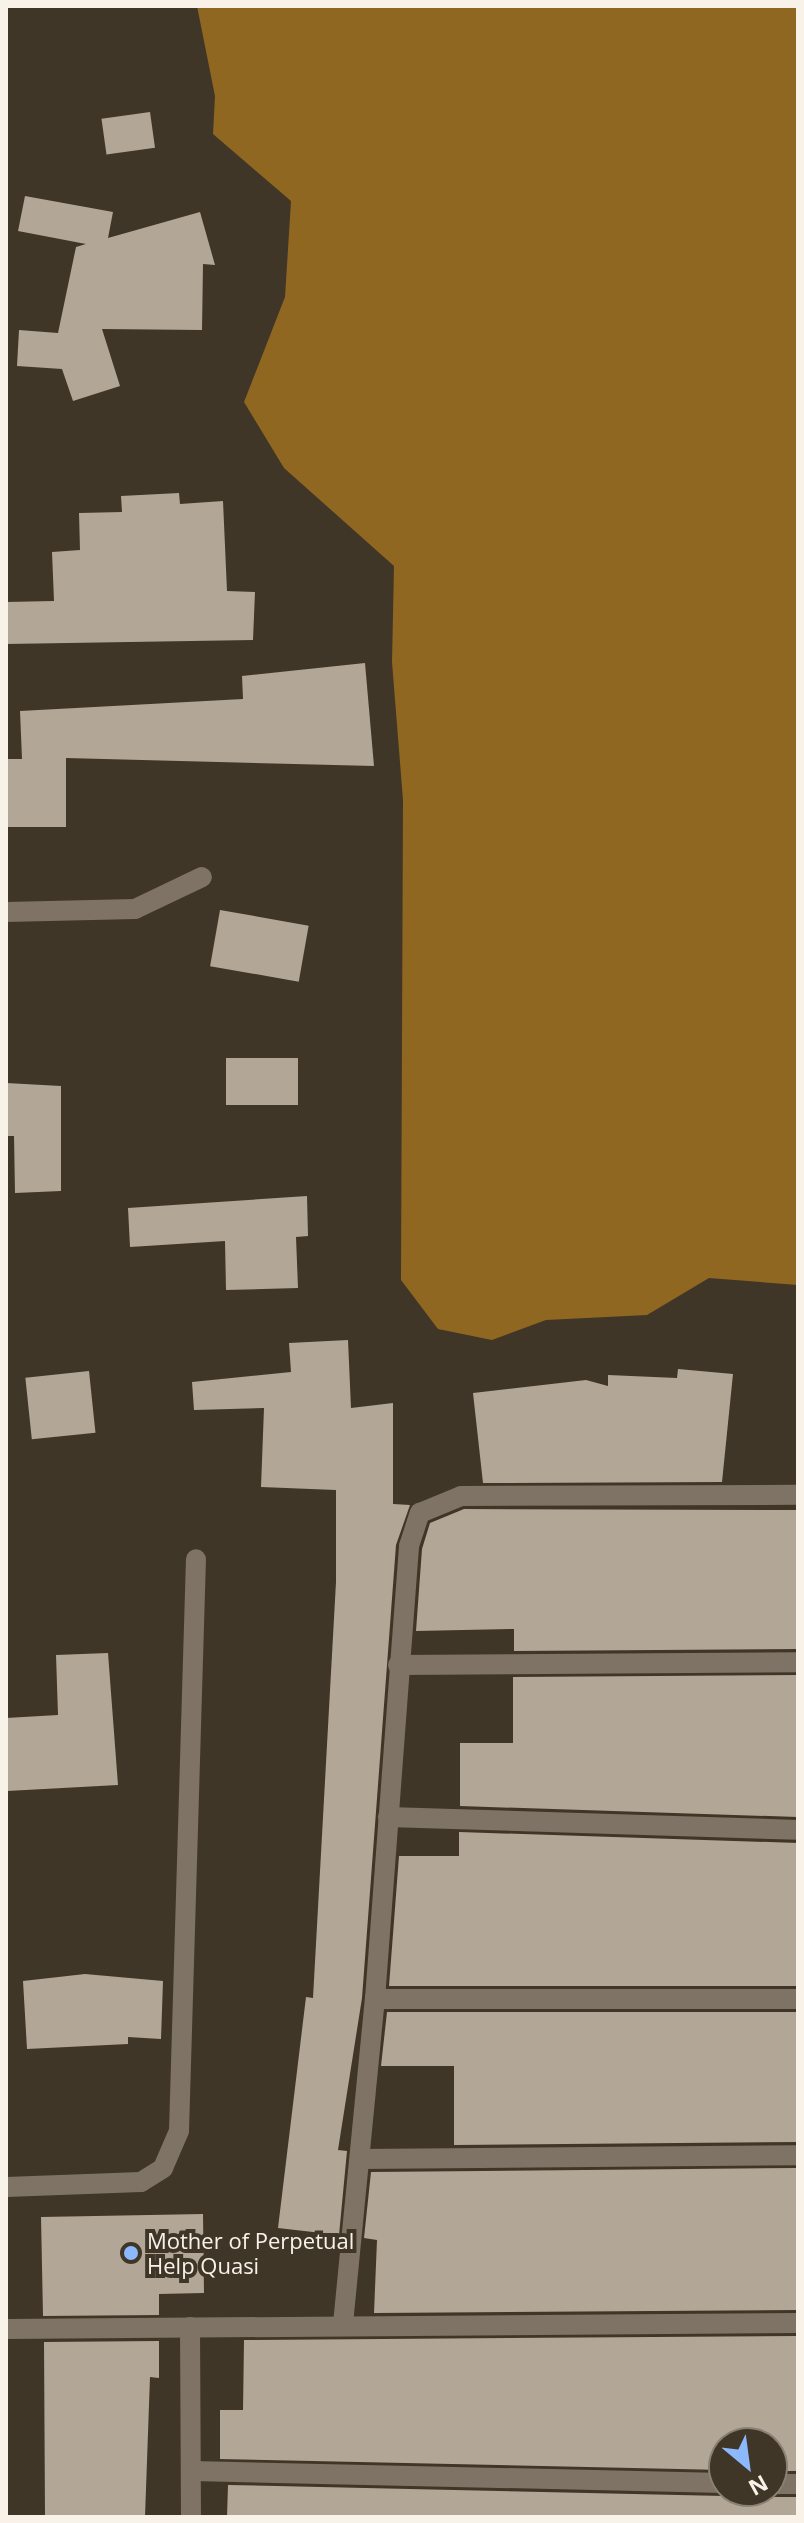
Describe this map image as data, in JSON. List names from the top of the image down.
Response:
{
  "places": ["Mother of Perpetual Help Quasi"],
  "north": "bottom right"
}
